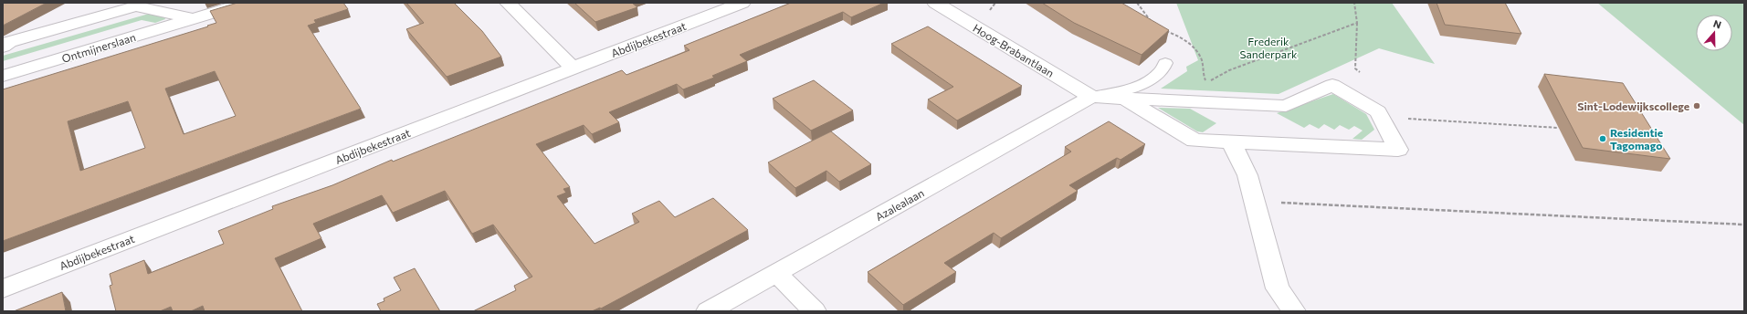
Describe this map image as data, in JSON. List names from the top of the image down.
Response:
{
  "streets": {
    "street": [
      "Abdijbekestraat",
      "Ontmijnerslaan",
      "Hoog-Brabantlaan",
      "Azalealaan"
    ]
  },
  "crossings": [
    ["Hoog-Brabantlaan", "Azalealaan"]
  ],
  "parks": ["Frederik Sanderpark"],
  "places": ["Sint-Lodewijkscollege", "Residentie Tagomago"],
  "north": "top"
}
